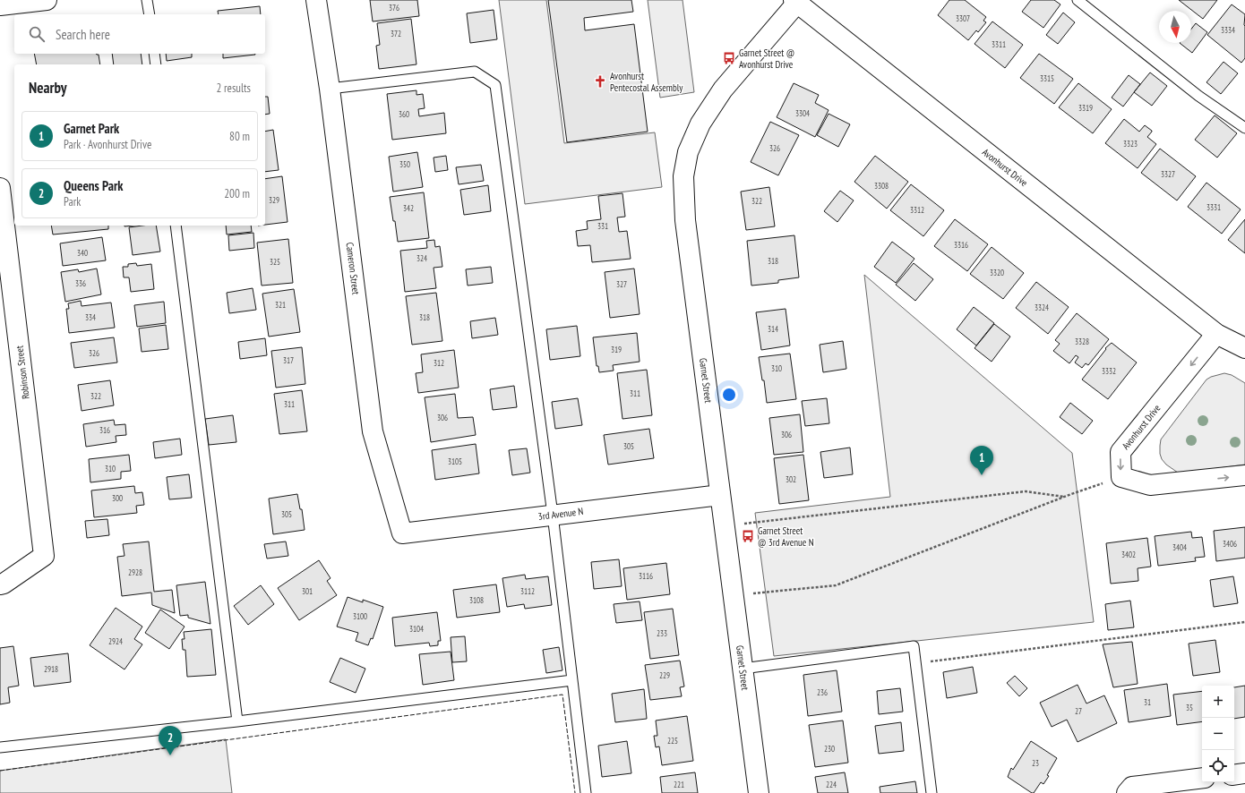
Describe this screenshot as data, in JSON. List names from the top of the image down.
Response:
{
  "streets": {
    "street": [
      "Avonhurst Drive",
      "Cameron Street",
      "Robinson Street",
      "Garnet Street",
      "3rd Avenue N"
    ]
  },
  "crossings": [
    ["Avonhurst Drive", "Garnet Street"],
    ["Cameron Street", "3rd Avenue N"],
    ["Garnet Street", "3rd Avenue N"]
  ],
  "places": {
    "bus stop": ["Garnet Street @ Avonhurst Drive", "Garnet Street @ 3rd Avenue N"],
    "church": ["Avonhurst Pentecostal Assembly"]
  },
  "house_numbers": [
    "376",
    "3307",
    "3334",
    "372",
    "3311",
    "3315",
    "3319",
    "3304",
    "360",
    "3323",
    "326",
    "350",
    "3327",
    "3308",
    "329",
    "322",
    "3331",
    "342",
    "3312",
    "331",
    "3316",
    "340",
    "324",
    "318",
    "325",
    "3320",
    "336",
    "327",
    "321",
    "3324",
    "334",
    "318",
    "314",
    "3328",
    "319",
    "326",
    "317",
    "312",
    "310",
    "3332",
    "311",
    "322",
    "311",
    "306",
    "316",
    "306",
    "305",
    "3105",
    "310",
    "302",
    "300",
    "305",
    "3406",
    "3404",
    "3402",
    "2928",
    "3116",
    "301",
    "3112",
    "3108",
    "3100",
    "3104",
    "233",
    "2924",
    "2918",
    "229",
    "236",
    "31",
    "35",
    "27",
    "225",
    "230",
    "23",
    "221",
    "224"
  ],
  "north": "bottom",
  "page": {
    "search": "Search here",
    "heading": ["Nearby", "2 results"],
    "list": [
      {
        "mark": "1",
        "name": "Garnet Park",
        "note": "Park · Avonhurst Drive",
        "value": "80 m"
      },
      {
        "mark": "2",
        "name": "Queens Park",
        "note": "Park",
        "value": "200 m"
      }
    ],
    "pins": ["1", "2"],
    "map_buttons": ["+", "−"]
  }
}
